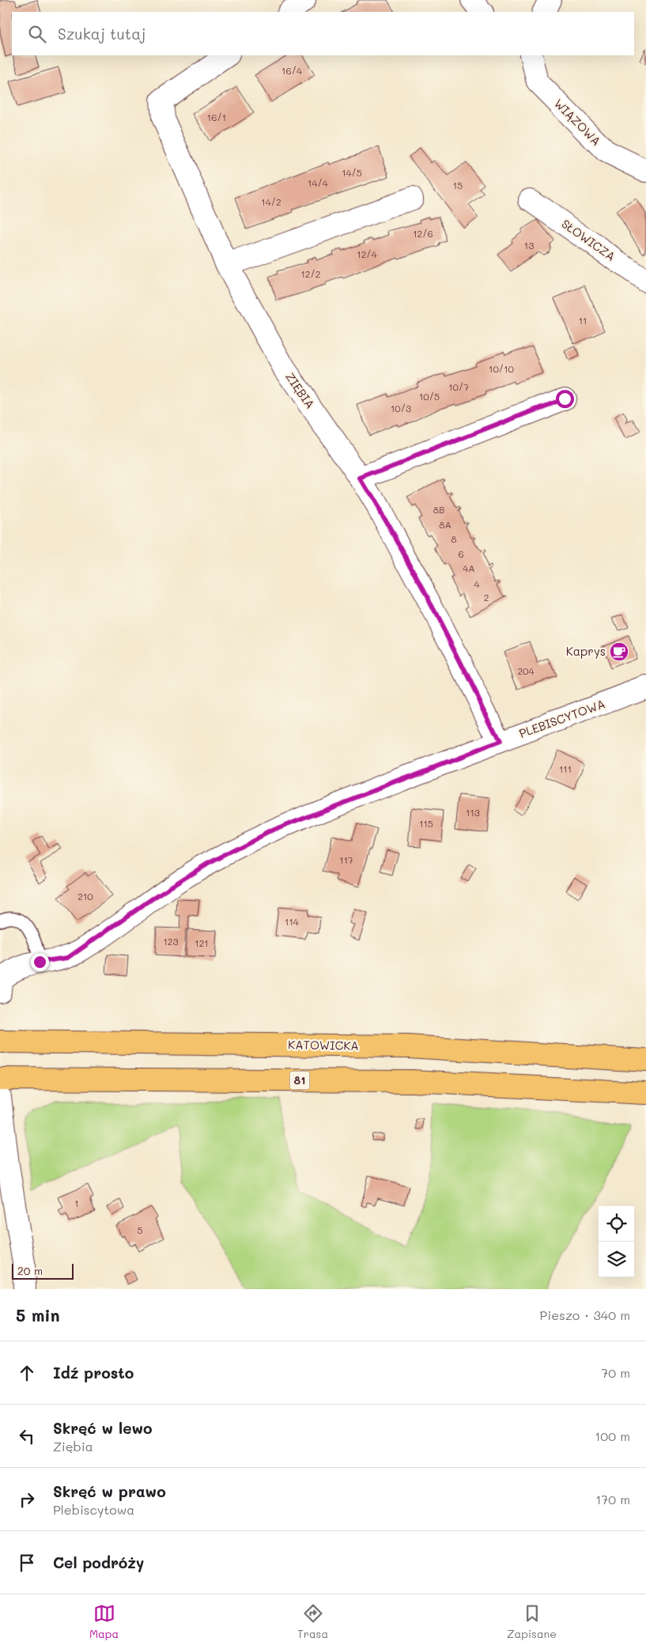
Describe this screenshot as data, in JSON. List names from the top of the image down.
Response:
{
  "streets": {
    "main road": ["KATOWICKA", "81"],
    "street": [
      "WIĄZOWA",
      "SŁOWICZA",
      "ZIĘBIA",
      "PLEBISCYTOWA"
    ]
  },
  "crossings": [
    ["ZIĘBIA", "PLEBISCYTOWA"]
  ],
  "places": {
    "cafe": ["Kaprys"]
  },
  "house_numbers": [
    "16/4",
    "16/1",
    "14/5",
    "14/4",
    "15",
    "14/2",
    "12/6",
    "13",
    "12/4",
    "12/2",
    "11",
    "10/10",
    "10/7",
    "10/5",
    "10/3",
    "8B",
    "8A",
    "8",
    "6",
    "4A",
    "4",
    "2",
    "204",
    "111",
    "113",
    "115",
    "117",
    "210",
    "114",
    "123",
    "121",
    "1",
    "5"
  ],
  "scale_bar": "20 m",
  "page": {
    "search": "Szukaj tutaj",
    "scale": "20 m",
    "heading": ["5 min", "Pieszo · 340 m"],
    "list": [
      ["Idź prosto", "70 m"],
      ["Skręć w lewo", "Ziębia", "100 m"],
      ["Skręć w prawo", "Plebiscytowa", "170 m"],
      "Cel podróży"
    ],
    "nav": ["Mapa", "Trasa", "Zapisane"]
  }
}
